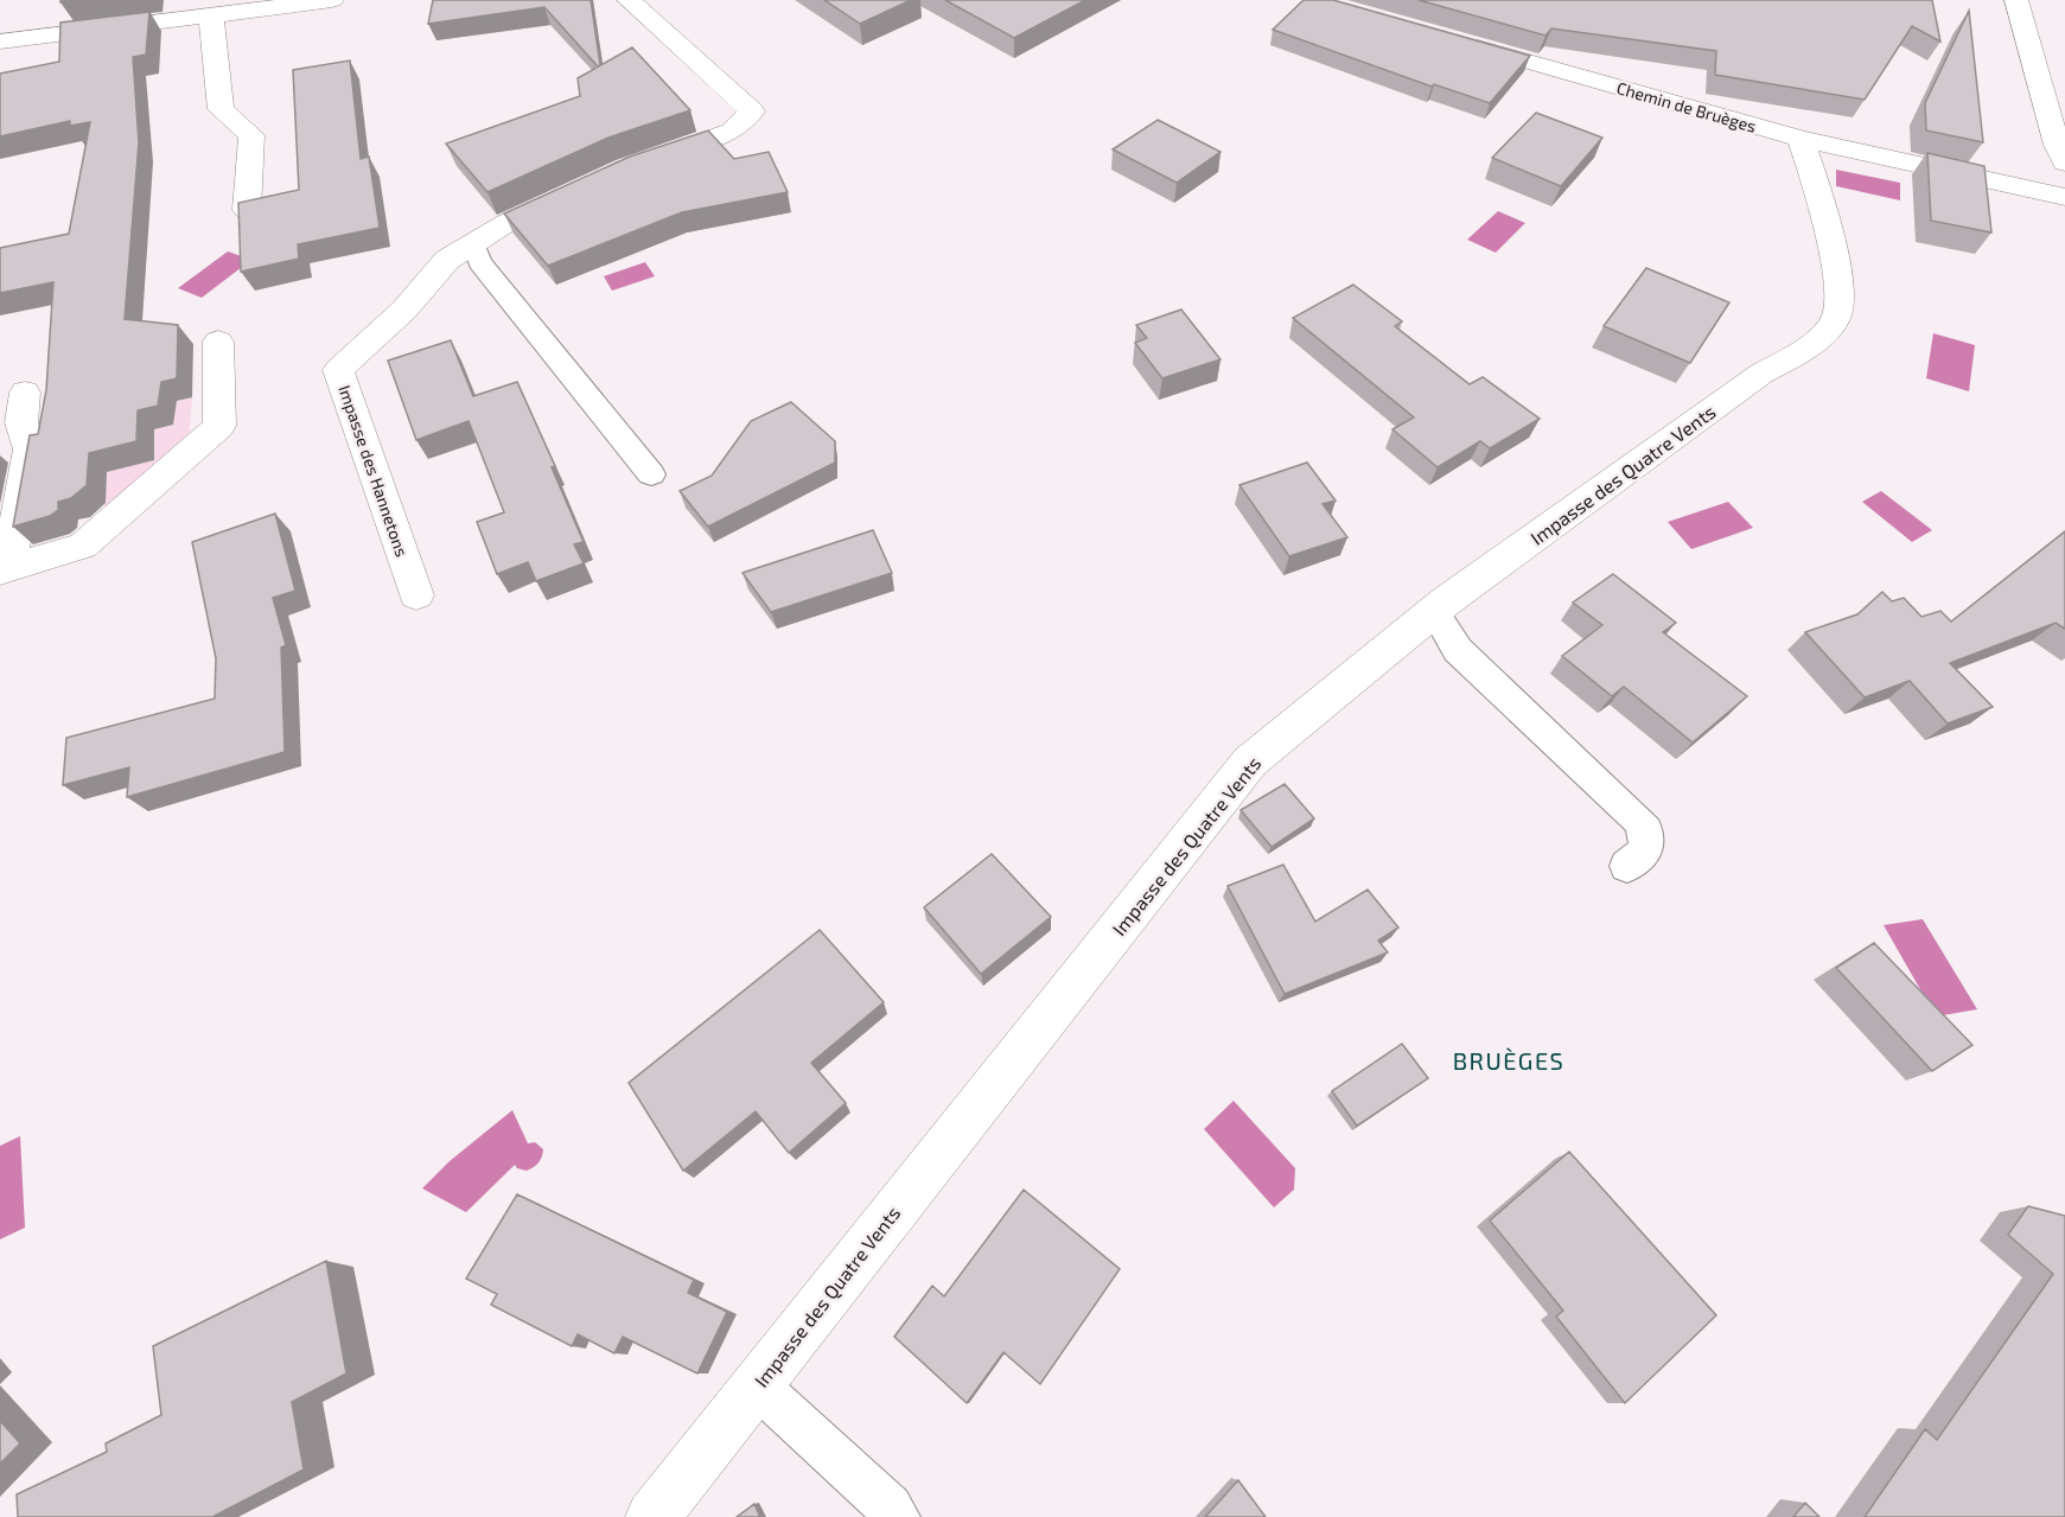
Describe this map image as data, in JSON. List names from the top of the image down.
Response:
{
  "streets": {
    "street": ["Chemin de Bruèges", "Impasse des Hannetons", "Impasse des Quatre Vents"]
  },
  "crossings": [
    ["Chemin de Bruèges", "Impasse des Quatre Vents"]
  ],
  "districts": ["BRUÈGES"]
}
